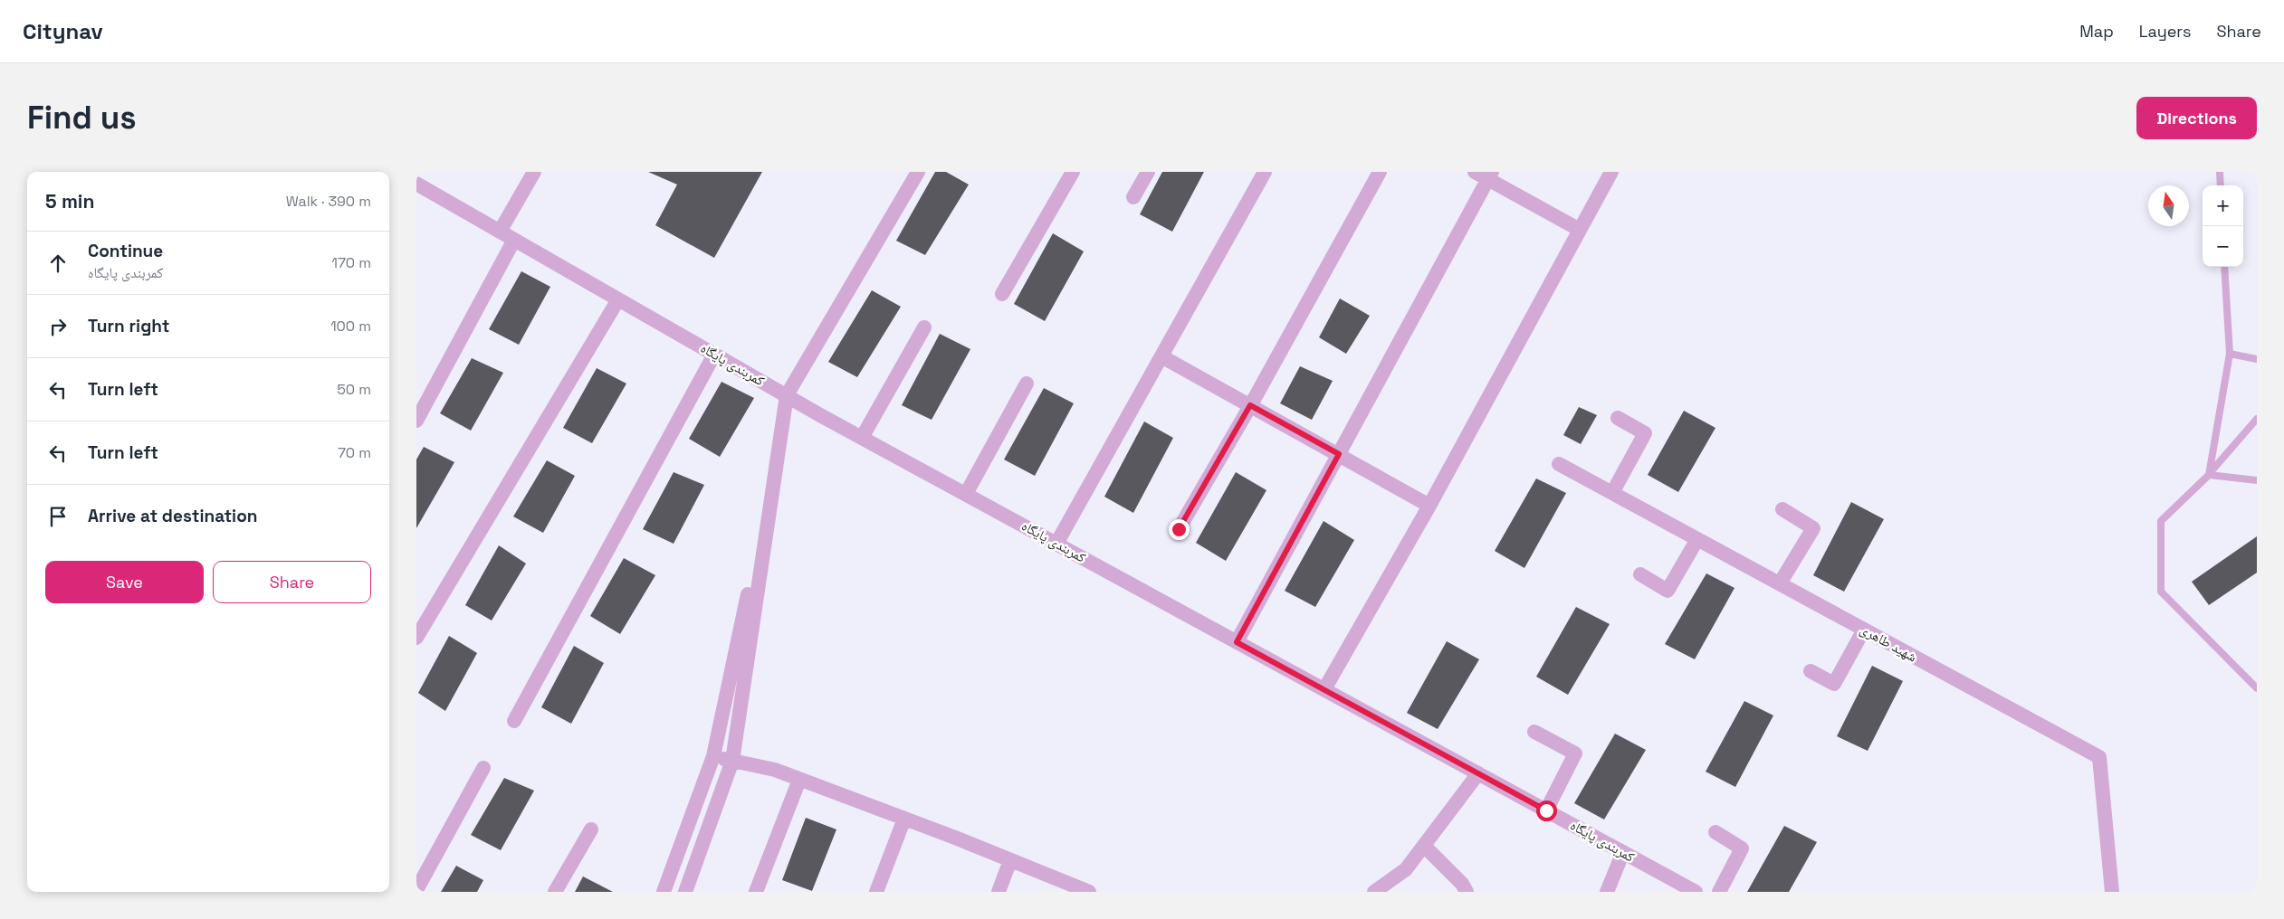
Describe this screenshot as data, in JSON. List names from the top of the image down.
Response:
{
  "streets": {
    "street": ["کمربندی پایگاه", "شهید طاهری"]
  },
  "north": "top",
  "page": {
    "header": "Citynav",
    "nav": ["Map", "Layers", "Share"],
    "buttons": [
      "Directions",
      ["Save", "Share"]
    ],
    "title": "Find us",
    "heading": ["5 min", "Walk · 390 m"],
    "map_buttons": ["+", "−"],
    "list": [
      ["Continue", "کمربندی پایگاه", "170 m"],
      ["Turn right", "100 m"],
      ["Turn left", "50 m"],
      ["Turn left", "70 m"],
      "Arrive at destination"
    ]
  }
}
